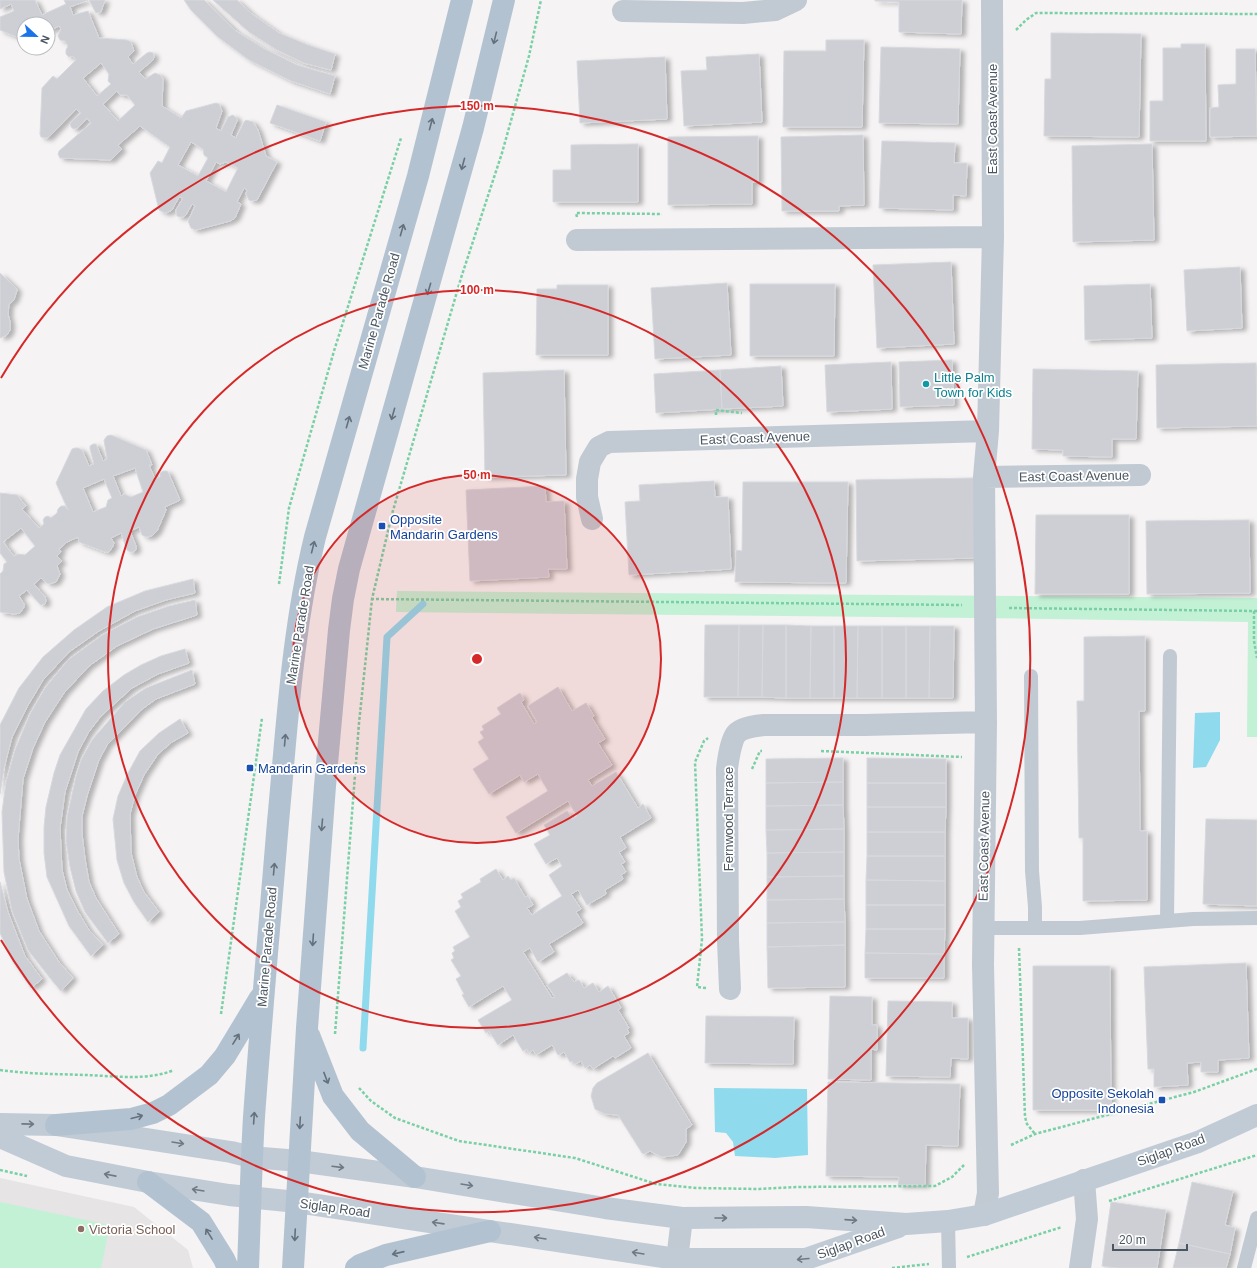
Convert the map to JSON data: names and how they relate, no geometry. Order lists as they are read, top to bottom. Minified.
{"streets":{"main road":["Marine Parade Road","Siglap Road"],"street":["East Coast Avenue","Fernwood Terrace"]},"crossings":[["East Coast Avenue","Fernwood Terrace"],["East Coast Avenue","Siglap Road"],["Marine Parade Road","Siglap Road"]],"places":{"other":["Little Palm Town for Kids","Victoria School"],"transit":["Opposite Mandarin Gardens","Mandarin Gardens","Opposite Sekolah Indonesia"]},"scale_bar":"20 m","north":"right","rings":["150 m","100 m","50 m"]}
